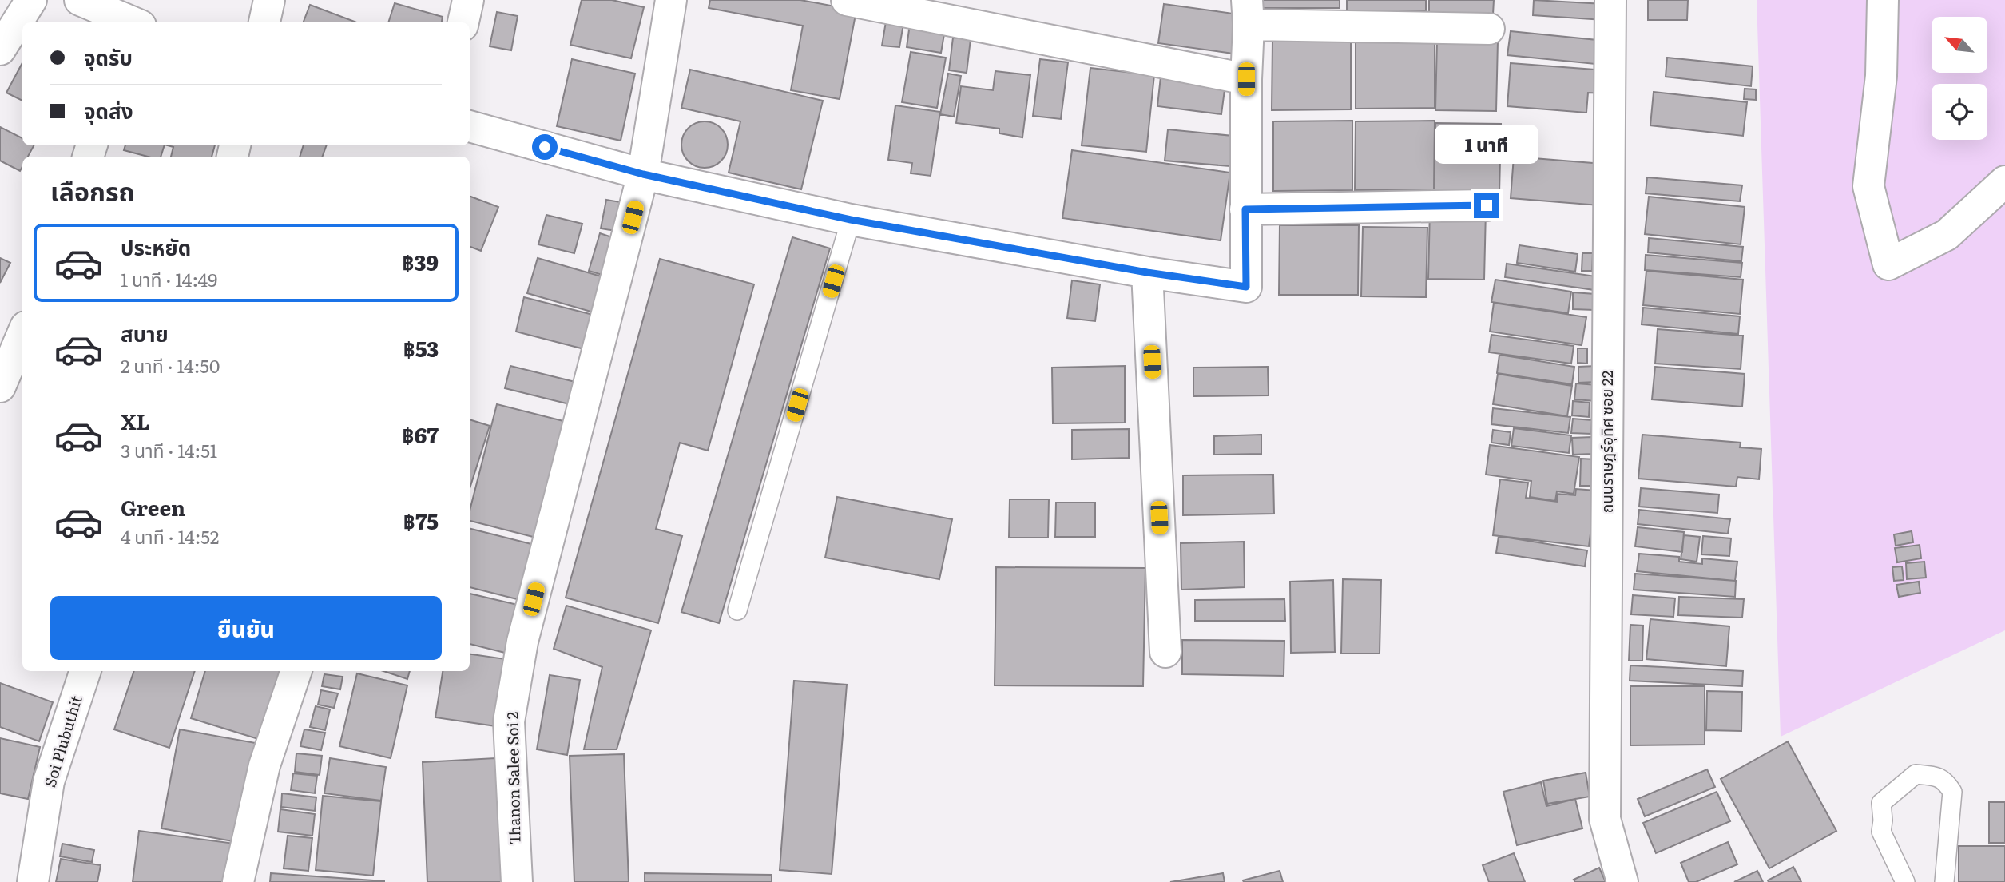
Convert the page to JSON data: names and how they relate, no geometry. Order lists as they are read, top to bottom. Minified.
{"streets":{"street":["ถนนราษฎร์อุทิศ ซอย 22","Soi Plubuthit","Thanon Salee Soi 2"]},"north":"top left","page":{"banner":["จุดรับ","จุดส่ง"],"bubble":"1 นาที","heading":"เลือกรถ","list":[{"name":"ประหยัด","note":"1 นาที · 14:49","value":"฿39"},{"name":"สบาย","note":"2 นาที · 14:50","value":"฿53"},{"name":"XL","note":"3 นาที · 14:51","value":"฿67"},{"name":"Green","note":"4 นาที · 14:52","value":"฿75"}],"buttons":"ยืนยัน"}}
